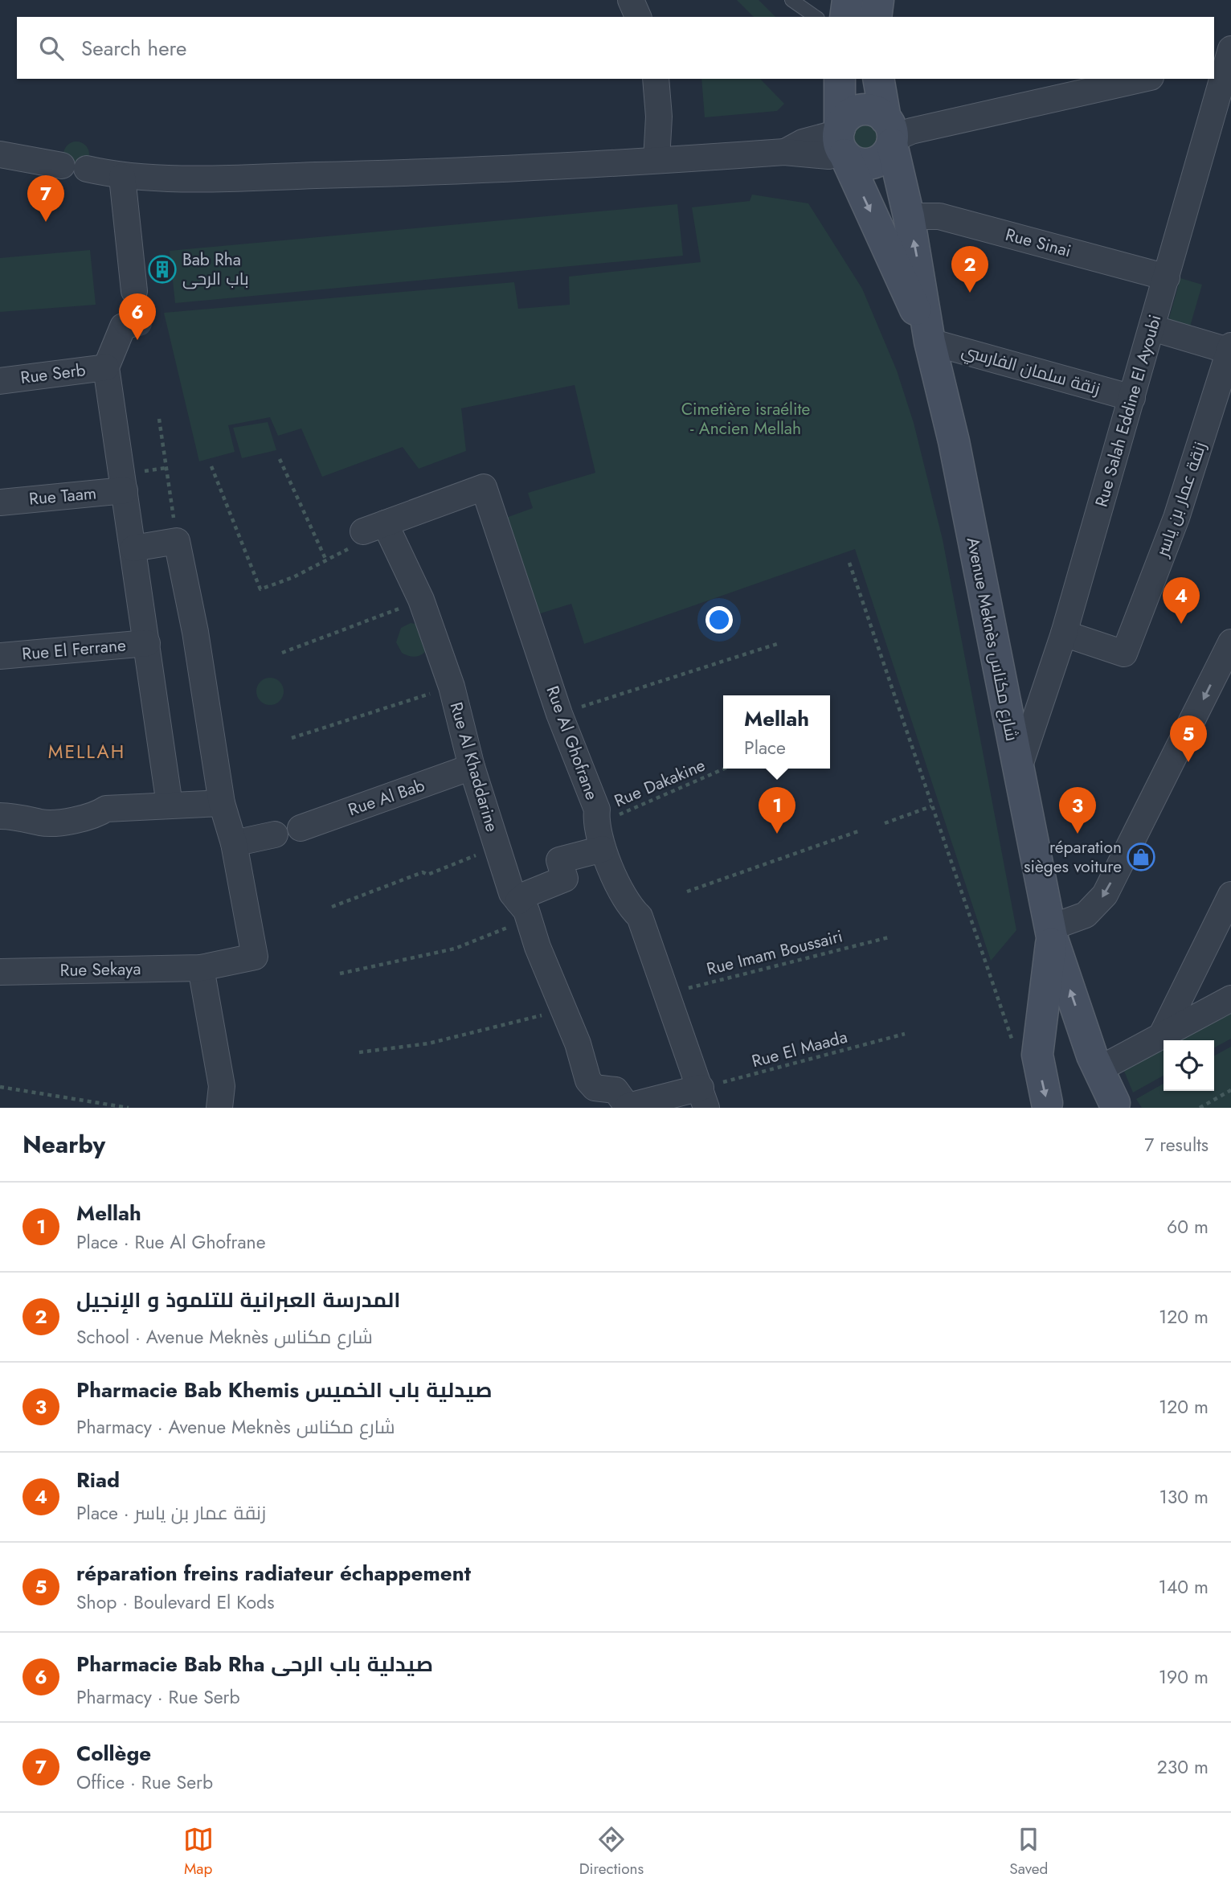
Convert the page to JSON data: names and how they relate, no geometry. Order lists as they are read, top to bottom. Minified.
{"streets":{"street":["Rue Sinai","زنقة سلمان الفارسي","Rue Serb","Rue Salah Eddine El Ayoubi","Rue Taam","زنقة عمار بن ياسر","Avenue Meknès شارع مكناس","Rue El Ferrane","Rue Al Ghofrane","Rue Al Khaddarine","Rue Al Bab","Rue Sekaya"],"path":["Rue Dakakine","Rue Imam Boussairi","Rue El Maada"]},"crossings":[["Rue Sinai","Rue Salah Eddine El Ayoubi"],["Rue Sinai","Avenue Meknès شارع مكناس"],["زنقة سلمان الفارسي","Rue Salah Eddine El Ayoubi"],["زنقة سلمان الفارسي","Avenue Meknès شارع مكناس"],["Rue Salah Eddine El Ayoubi","زنقة عمار بن ياسر"],["Rue Salah Eddine El Ayoubi","Avenue Meknès شارع مكناس"],["Rue Al Ghofrane","Rue Al Khaddarine"],["Rue Al Ghofrane","Rue Dakakine"],["Rue Al Ghofrane","Rue Imam Boussairi"],["Rue Al Ghofrane","Rue El Maada"],["Rue Al Khaddarine","Rue Al Bab"]],"districts":["MELLAH"],"parks":["Cimetière israélite - Ancien Mellah"],"places":{"building":["Bab Rha باب الرحى"],"shop":["réparation sièges voiture"]},"page":{"search":"Search here","pins":["7","2","6","4","5","1","3"],"popup":["Mellah","Place"],"heading":["Nearby","7 results"],"list":[{"mark":"1","name":"Mellah","note":"Place · Rue Al Ghofrane","value":"60 m"},{"mark":"2","name":"المدرسة العبرانية للتلموذ و الإنجيل","note":"School · Avenue Meknès شارع مكناس","value":"120 m"},{"mark":"3","name":"Pharmacie Bab Khemis صيدلية باب الخميس","note":"Pharmacy · Avenue Meknès شارع مكناس","value":"120 m"},{"mark":"4","name":"Riad","note":"Place · زنقة عمار بن ياسر","value":"130 m"},{"mark":"5","name":"réparation freins radiateur échappement","note":"Shop · Boulevard El Kods","value":"140 m"},{"mark":"6","name":"Pharmacie Bab Rha صيدلية باب الرحى","note":"Pharmacy · Rue Serb","value":"190 m"},{"mark":"7","name":"Collège","note":"Office · Rue Serb","value":"230 m"}],"nav":["Map","Directions","Saved"]}}
